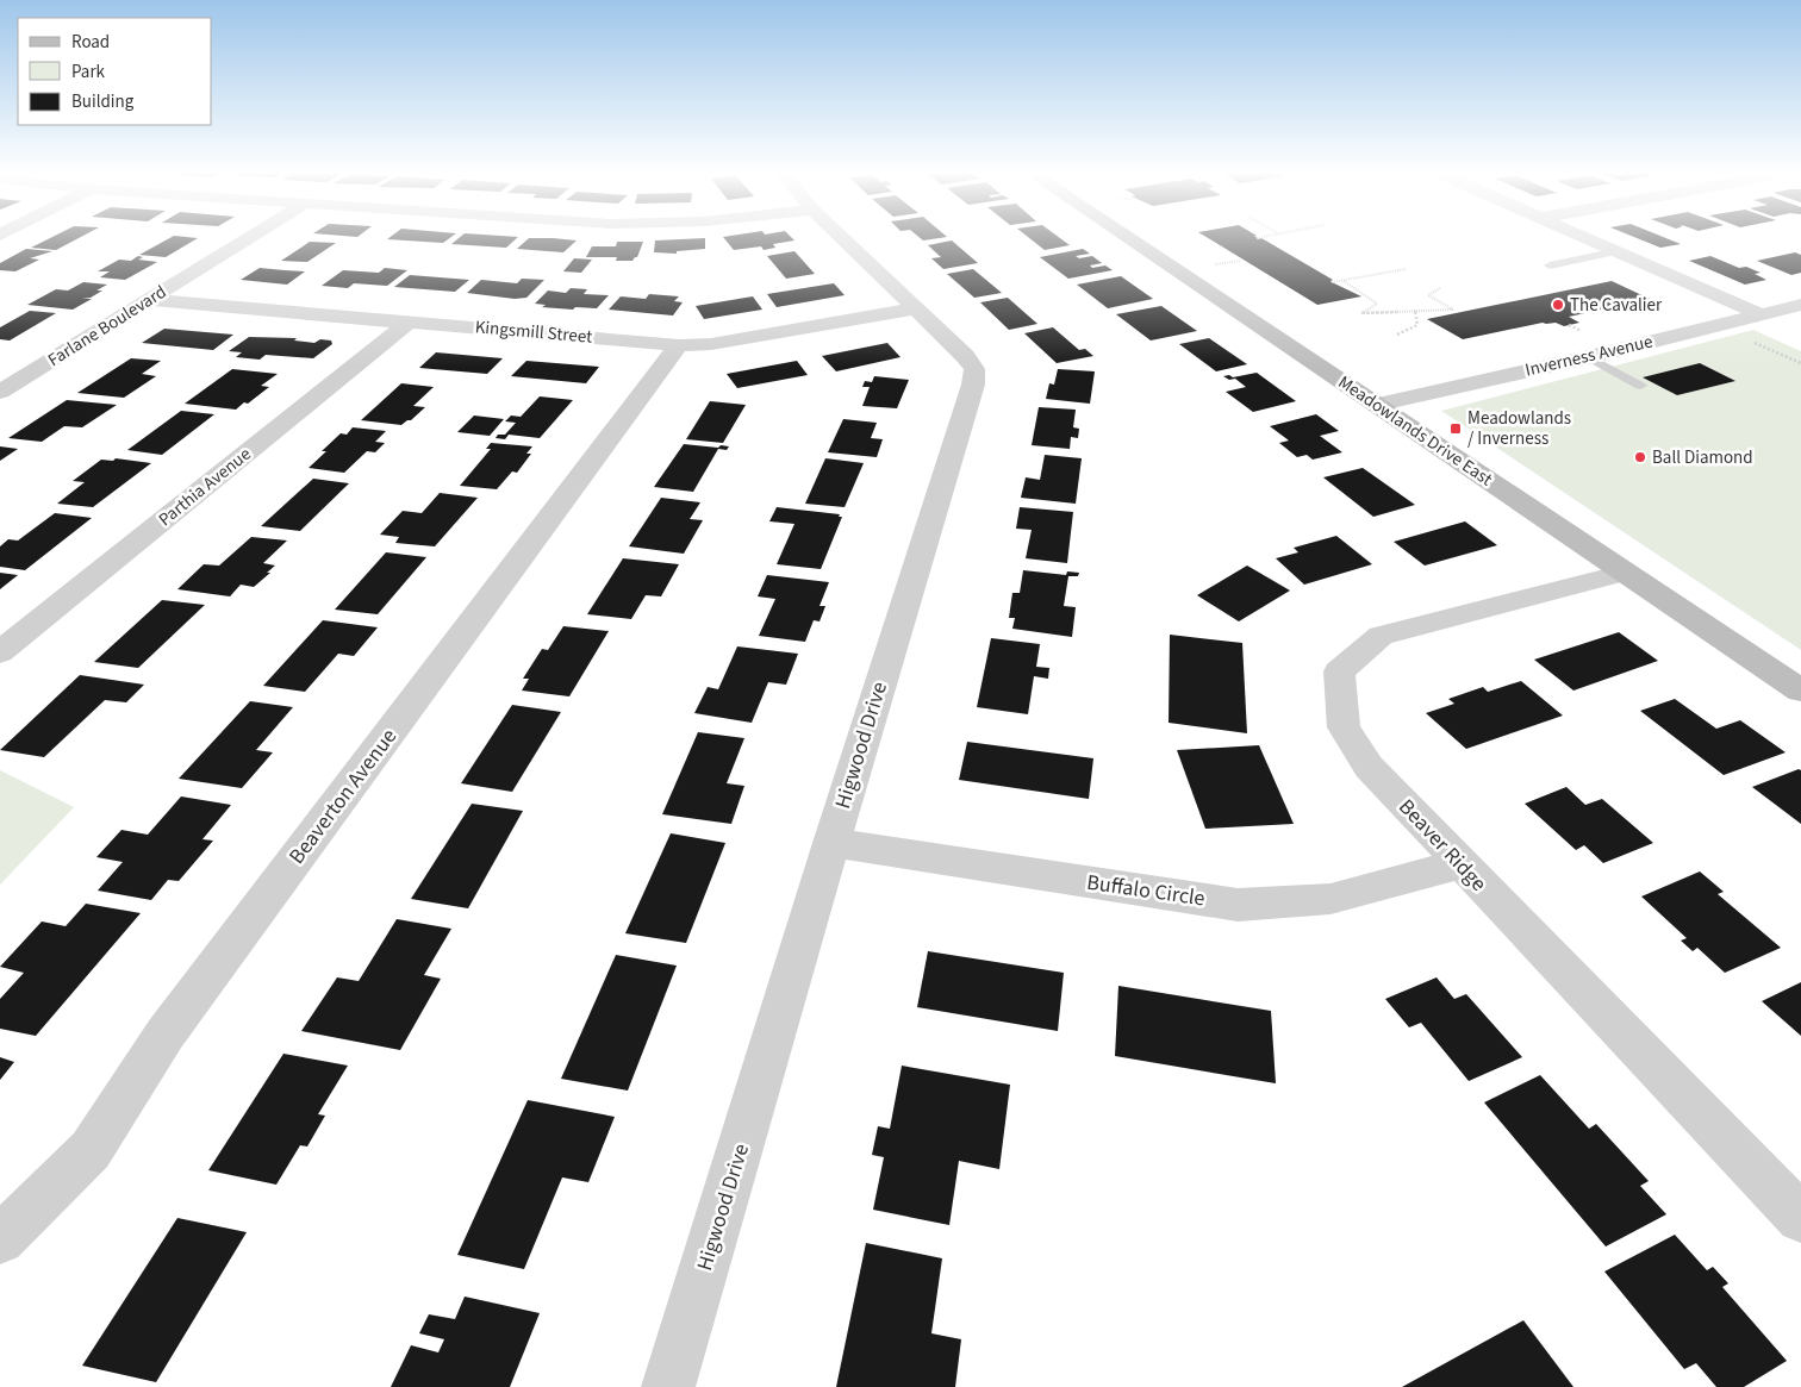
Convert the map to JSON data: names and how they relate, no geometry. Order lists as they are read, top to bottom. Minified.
{"streets":{"main road":["Meadowlands Drive East"],"street":["Farlane Boulevard","Kingsmill Street","Inverness Avenue","Parthia Avenue","Higwood Drive","Beaverton Avenue","Beaver Ridge","Buffalo Circle"]},"crossings":[["Farlane Boulevard","Kingsmill Street"],["Kingsmill Street","Parthia Avenue"],["Kingsmill Street","Higwood Drive"],["Kingsmill Street","Beaverton Avenue"],["Inverness Avenue","Meadowlands Drive East"],["Meadowlands Drive East","Beaver Ridge"],["Higwood Drive","Buffalo Circle"],["Beaver Ridge","Buffalo Circle"]],"places":{"other":["The Cavalier","Ball Diamond"],"transit":["Meadowlands / Inverness"]},"legend":["Road","Park","Building"]}
